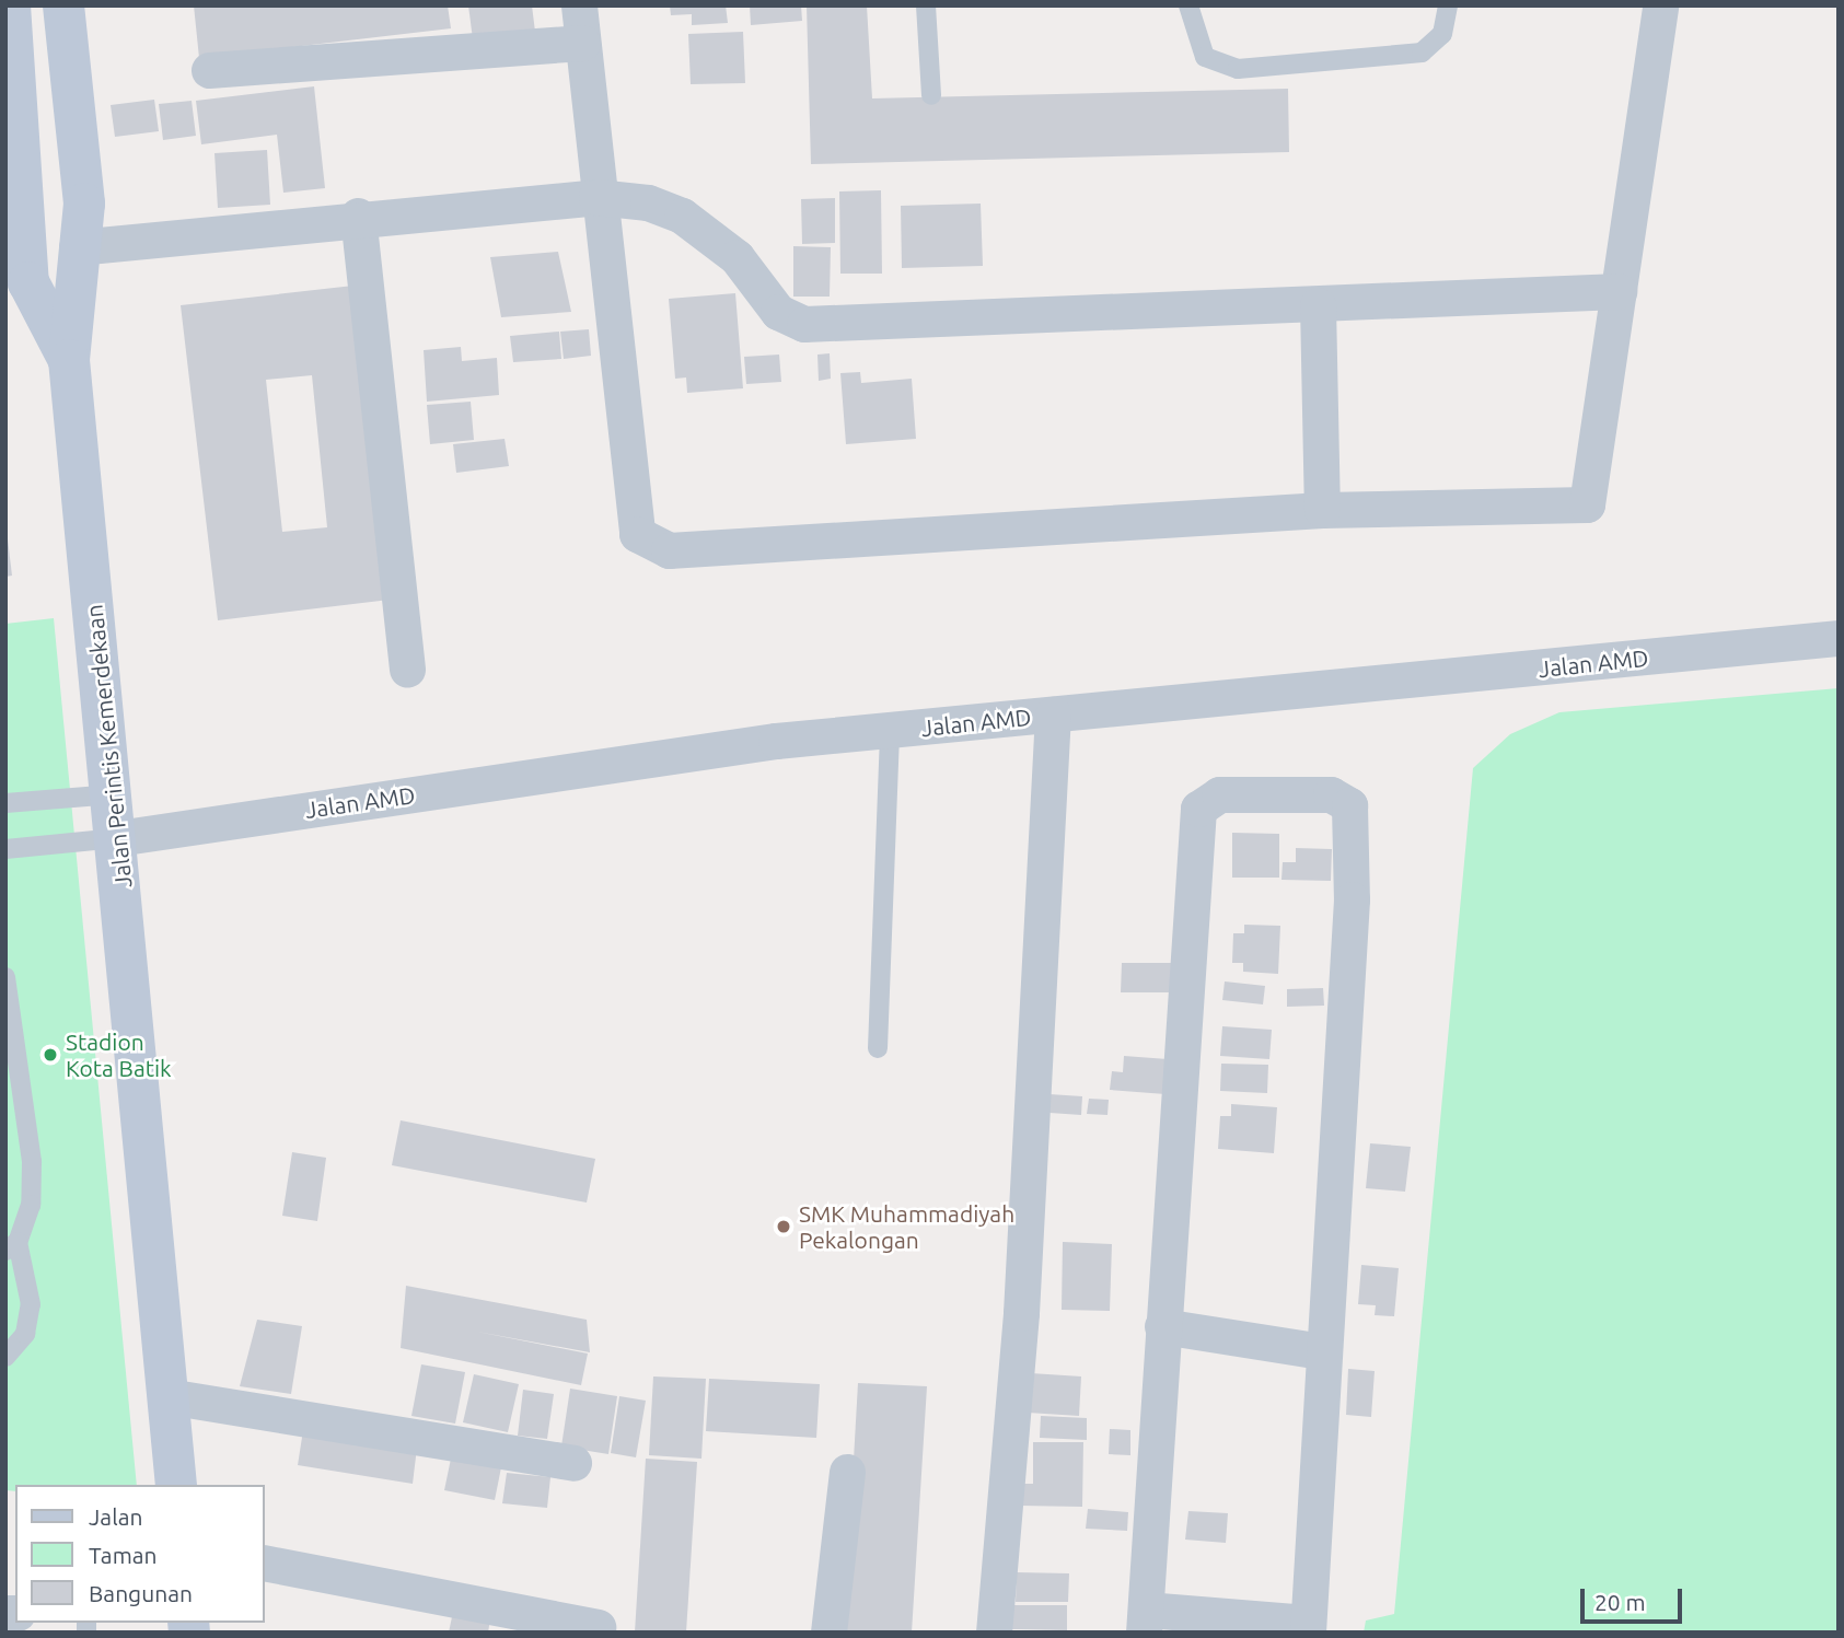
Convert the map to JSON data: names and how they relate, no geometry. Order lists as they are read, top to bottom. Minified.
{"streets":{"street":["Jalan AMD","Jalan Perintis Kemerdekaan"]},"crossings":[["Jalan AMD","Jalan Perintis Kemerdekaan"]],"places":["Stadion Kota Batik","SMK Muhammadiyah Pekalongan"],"legend":["Jalan","Taman","Bangunan"],"scale_bar":"20 m"}
